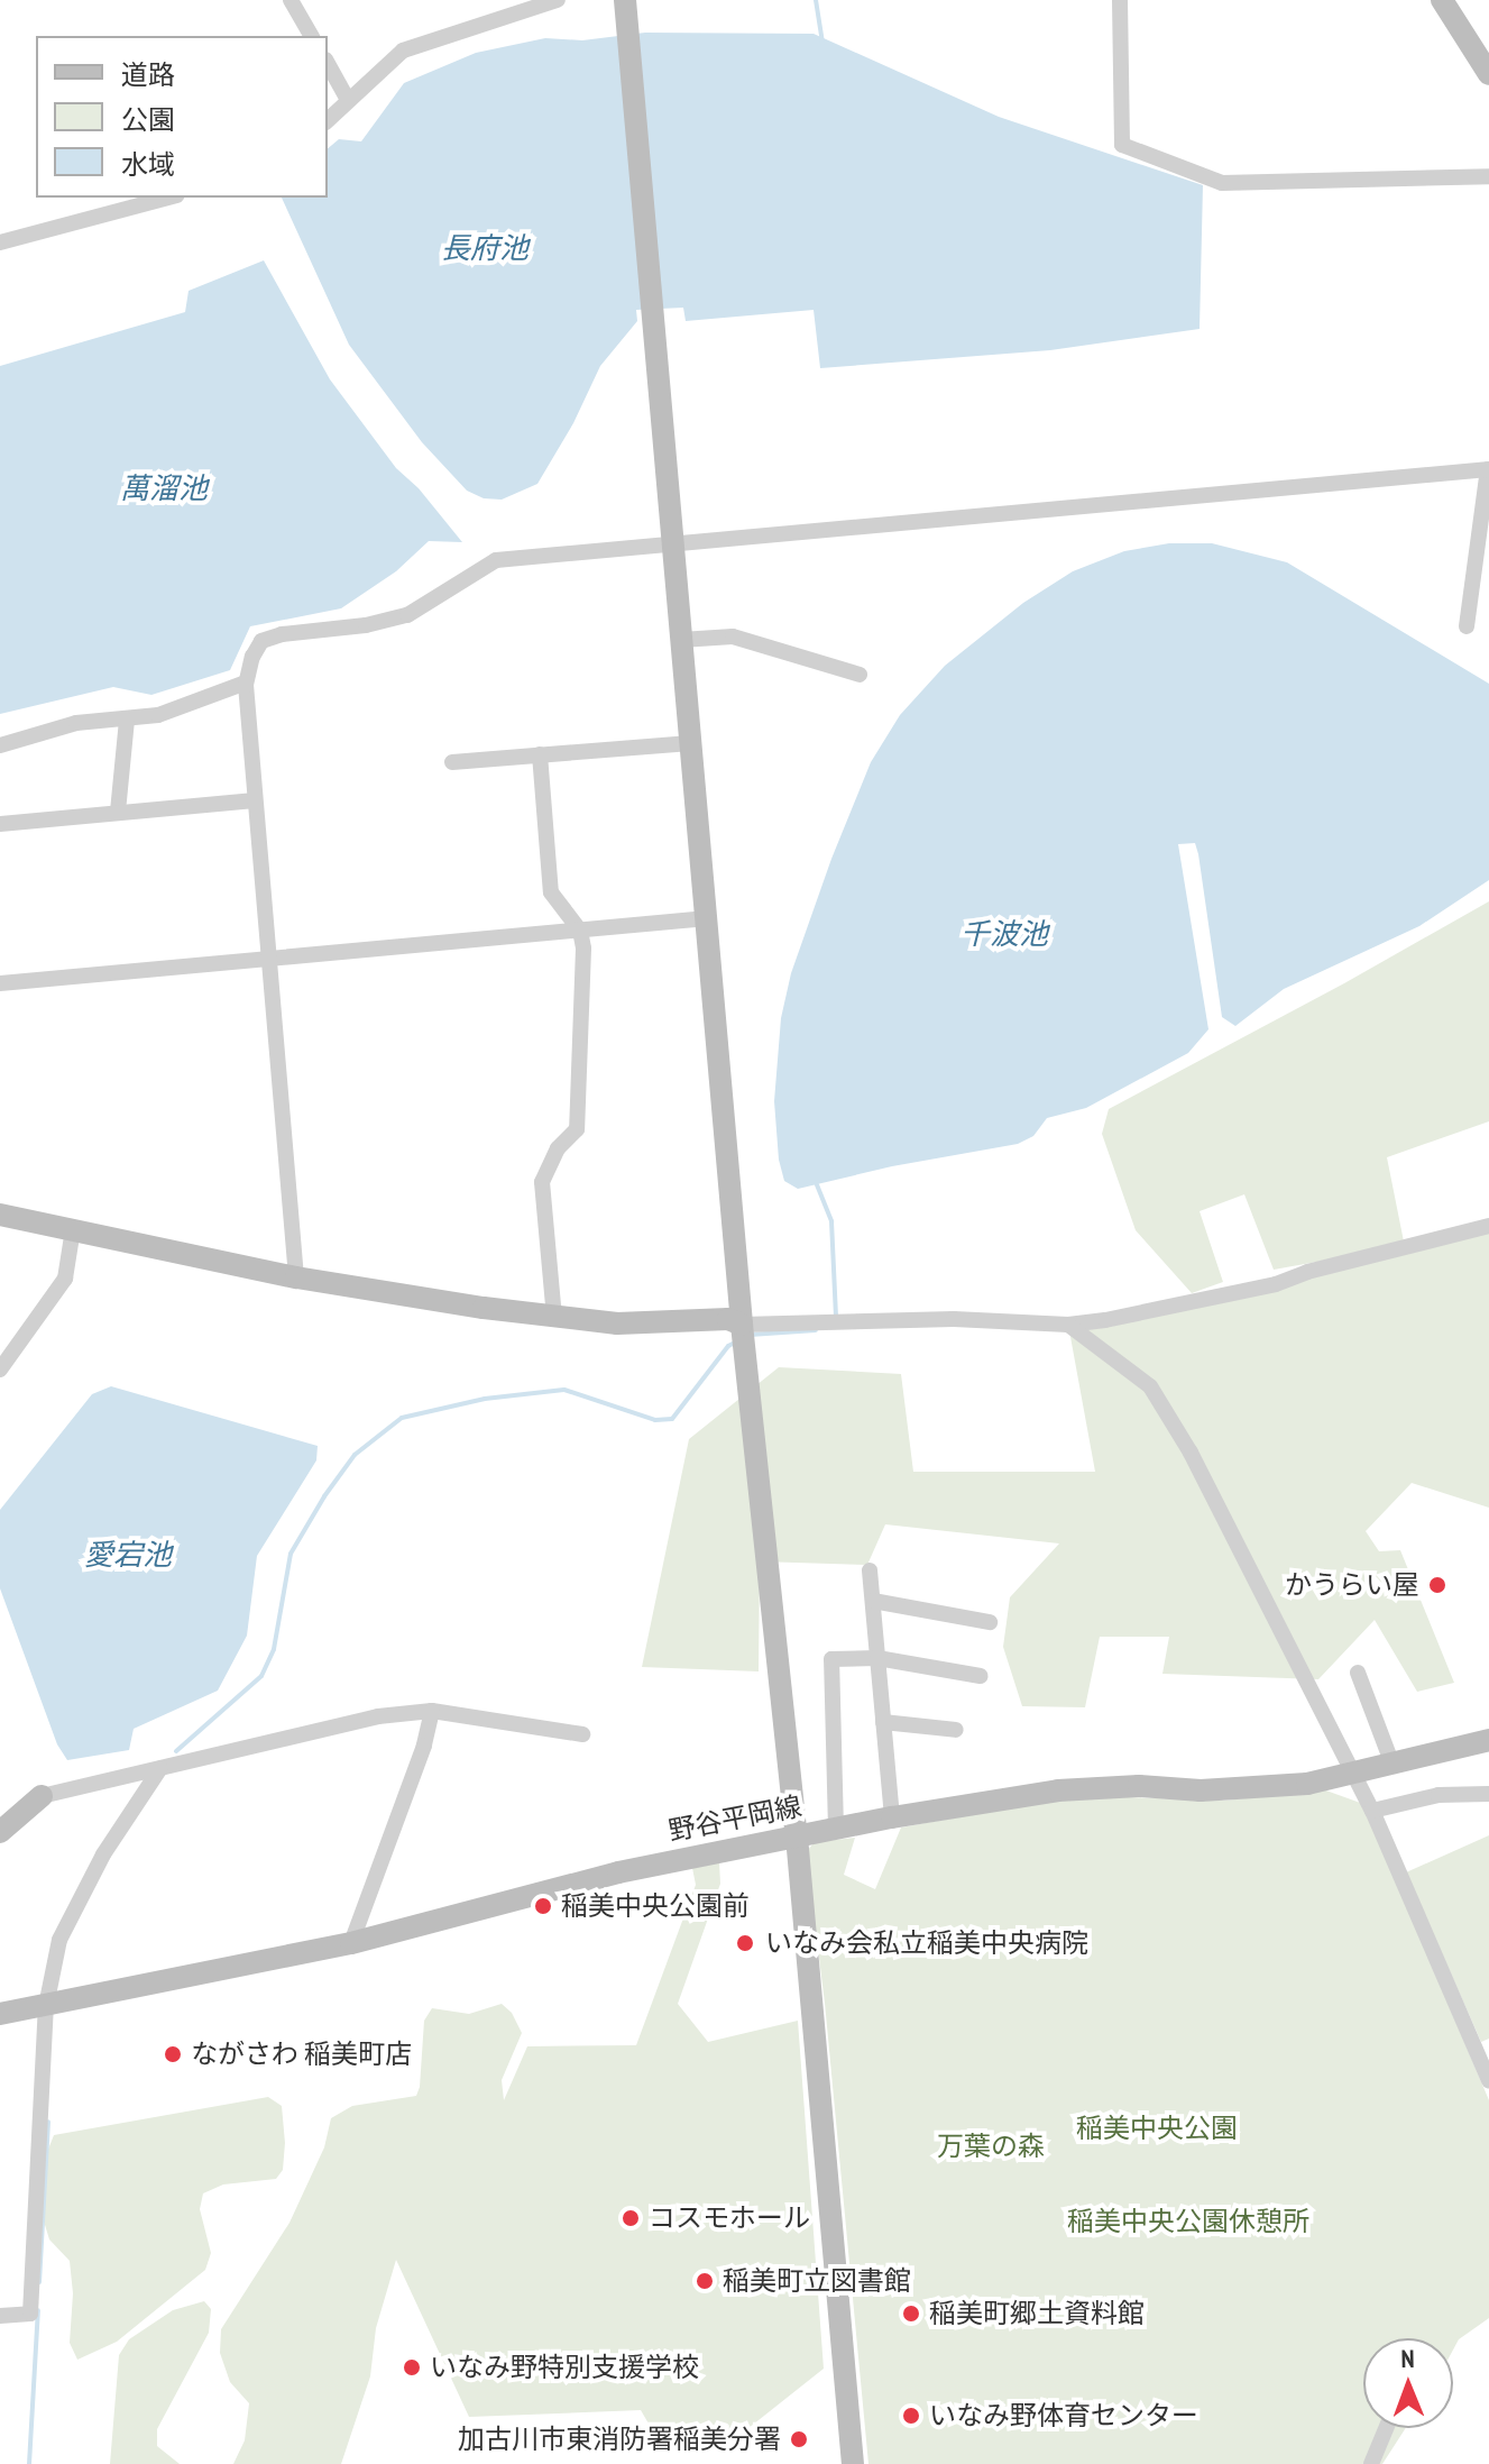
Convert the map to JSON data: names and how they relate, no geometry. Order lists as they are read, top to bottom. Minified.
{"streets":{"street":["野谷平岡線"]},"water":["長府池","萬溜池","千波池","愛宕池"],"parks":["稲美中央公園","万葉の森","稲美中央公園休憩所"],"places":["かうらい屋","稲美中央公園前","いなみ会私立稲美中央病院","ながさわ 稲美町店","コスモホール","稲美町立図書館","稲美町郷土資料館","いなみ野特別支援学校","いなみ野体育センター","加古川市東消防署稲美分署"],"legend":["道路","公園","水域"],"north":"top"}
